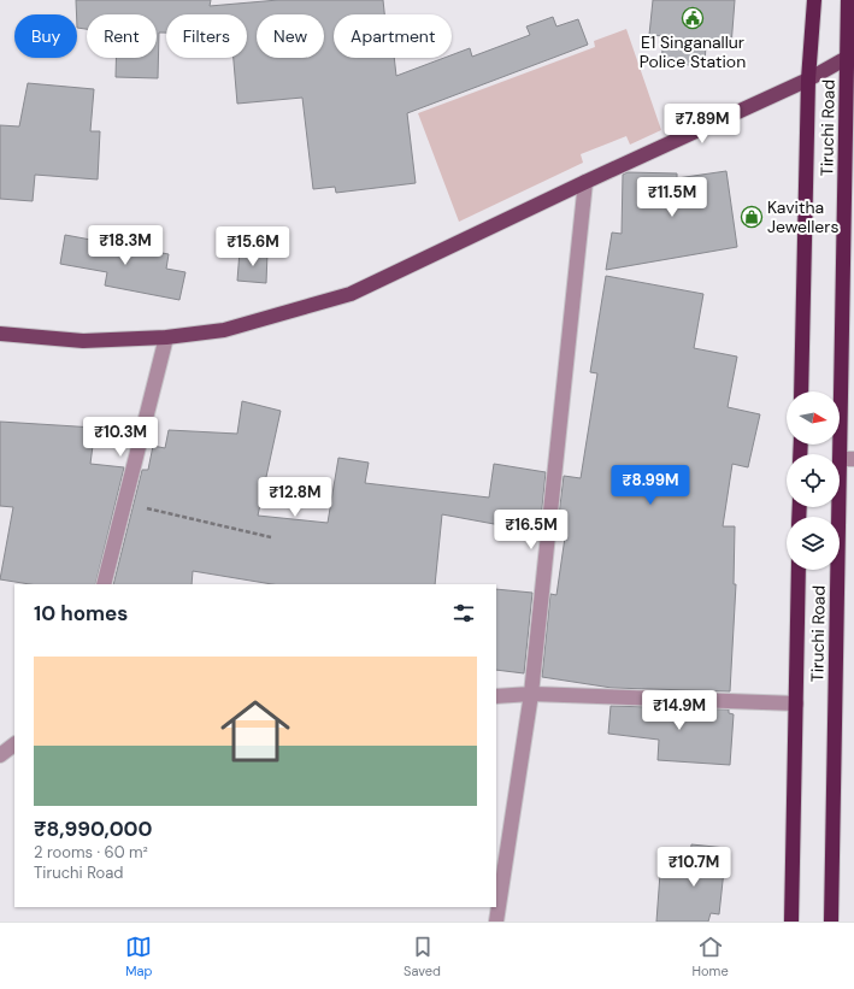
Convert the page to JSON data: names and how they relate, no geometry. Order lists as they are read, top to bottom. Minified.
{"streets":{"highway":["Tiruchi Road"]},"places":{"public building":["E1 Singanallur Police Station"],"shop":["Kavitha Jewellers"]},"north":"right","page":{"chip":["Buy","Rent","Filters","New","Apartment"],"price":["₹7.89M","₹11.5M","₹18.3M","₹15.6M","₹10.3M","₹8.99M","₹12.8M","₹16.5M","₹14.9M","₹10.7M"],"heading":"10 homes","list":[{"name":"₹8,990,000","note":"2 rooms · 60 m² · Tiruchi Road"}],"tabs":["Map","Saved","Home"]}}
